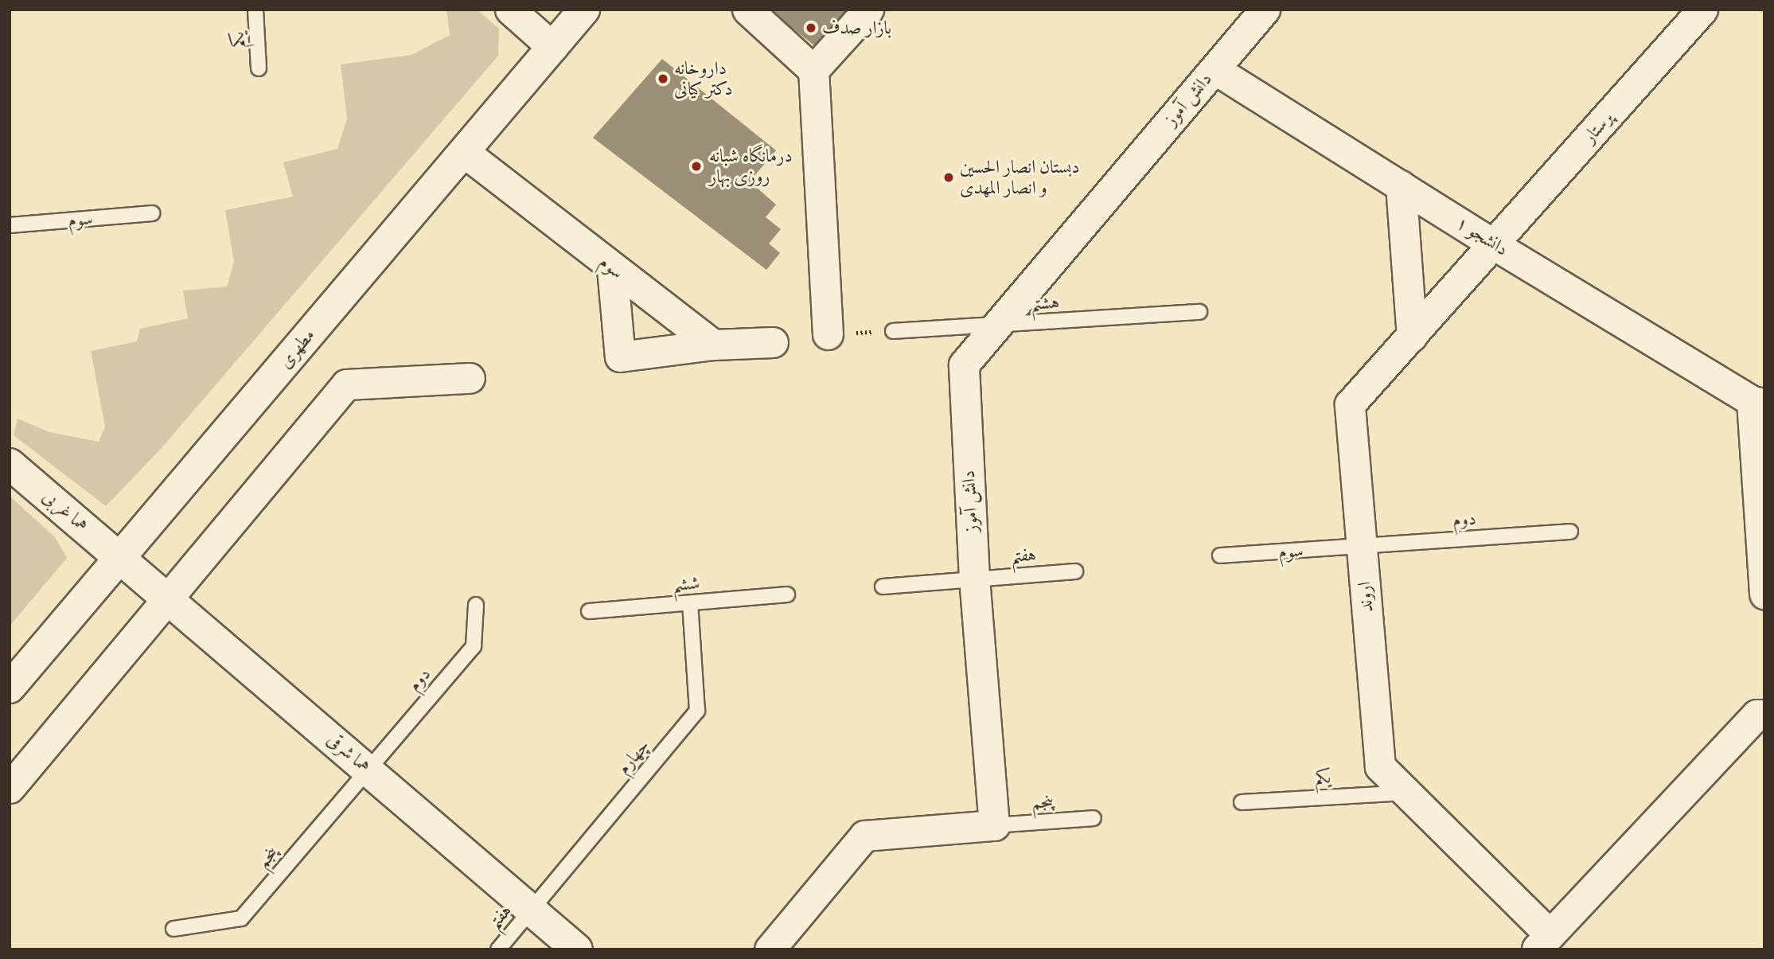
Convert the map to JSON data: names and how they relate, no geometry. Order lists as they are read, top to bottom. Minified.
{"streets":{"main road":["مطهری","هما غربی","هما شرقی"],"street":["دانش آموز","پرستار","سوم","دانشجو ۱","اروند"],"lane":["یکم","هشتم","دوم","هفتم","ششم","چهارم","پنجم"]},"crossings":[["یکم","اروند"],["دانش آموز","دانشجو ۱"],["دانش آموز","هشتم"],["دانش آموز","هفتم"],["دانش آموز","پنجم"],["پرستار","دانشجو ۱"],["پرستار","اروند"],["سوم","مطهری"],["سوم","دوم"],["سوم","اروند"],["دانشجو ۱","اروند"],["مطهری","هما غربی"],["مطهری","هما شرقی"],["هما غربی","هما شرقی"],["دوم","اروند"],["دوم","هما شرقی"],["دوم","پنجم"],["هفتم","هما شرقی"],["هفتم","چهارم"],["ششم","چهارم"],["هما شرقی","چهارم"],["هما شرقی","پنجم"]],"places":["بازار صدف","داروخانه دکتر کیانی","درمانگاه شبانه روزی بهار","دبستان انصار الحسین و انصار المهدی"]}
